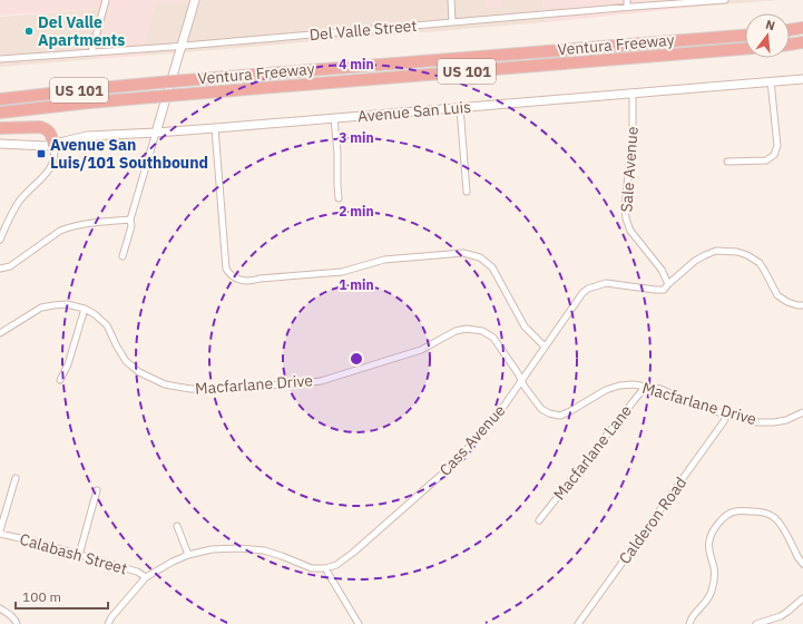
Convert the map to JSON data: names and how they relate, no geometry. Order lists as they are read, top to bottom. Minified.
{"streets":{"highway":["Ventura Freeway","US 101"],"street":["Del Valle Street","Avenue San Luis","Sale Avenue","Macfarlane Drive","Cass Avenue","Macfarlane Lane","Calderon Road","Calabash Street"]},"crossings":[["Avenue San Luis","Sale Avenue"],["Sale Avenue","Cass Avenue"],["Macfarlane Drive","Cass Avenue"],["Macfarlane Drive","Macfarlane Lane"],["Macfarlane Drive","Calderon Road"]],"places":{"other":["Del Valle Apartments"],"transit":["Avenue San Luis/101 Southbound"]},"scale_bar":"100 m","north":"top","rings":["4 min","3 min","2 min","1 min"]}
